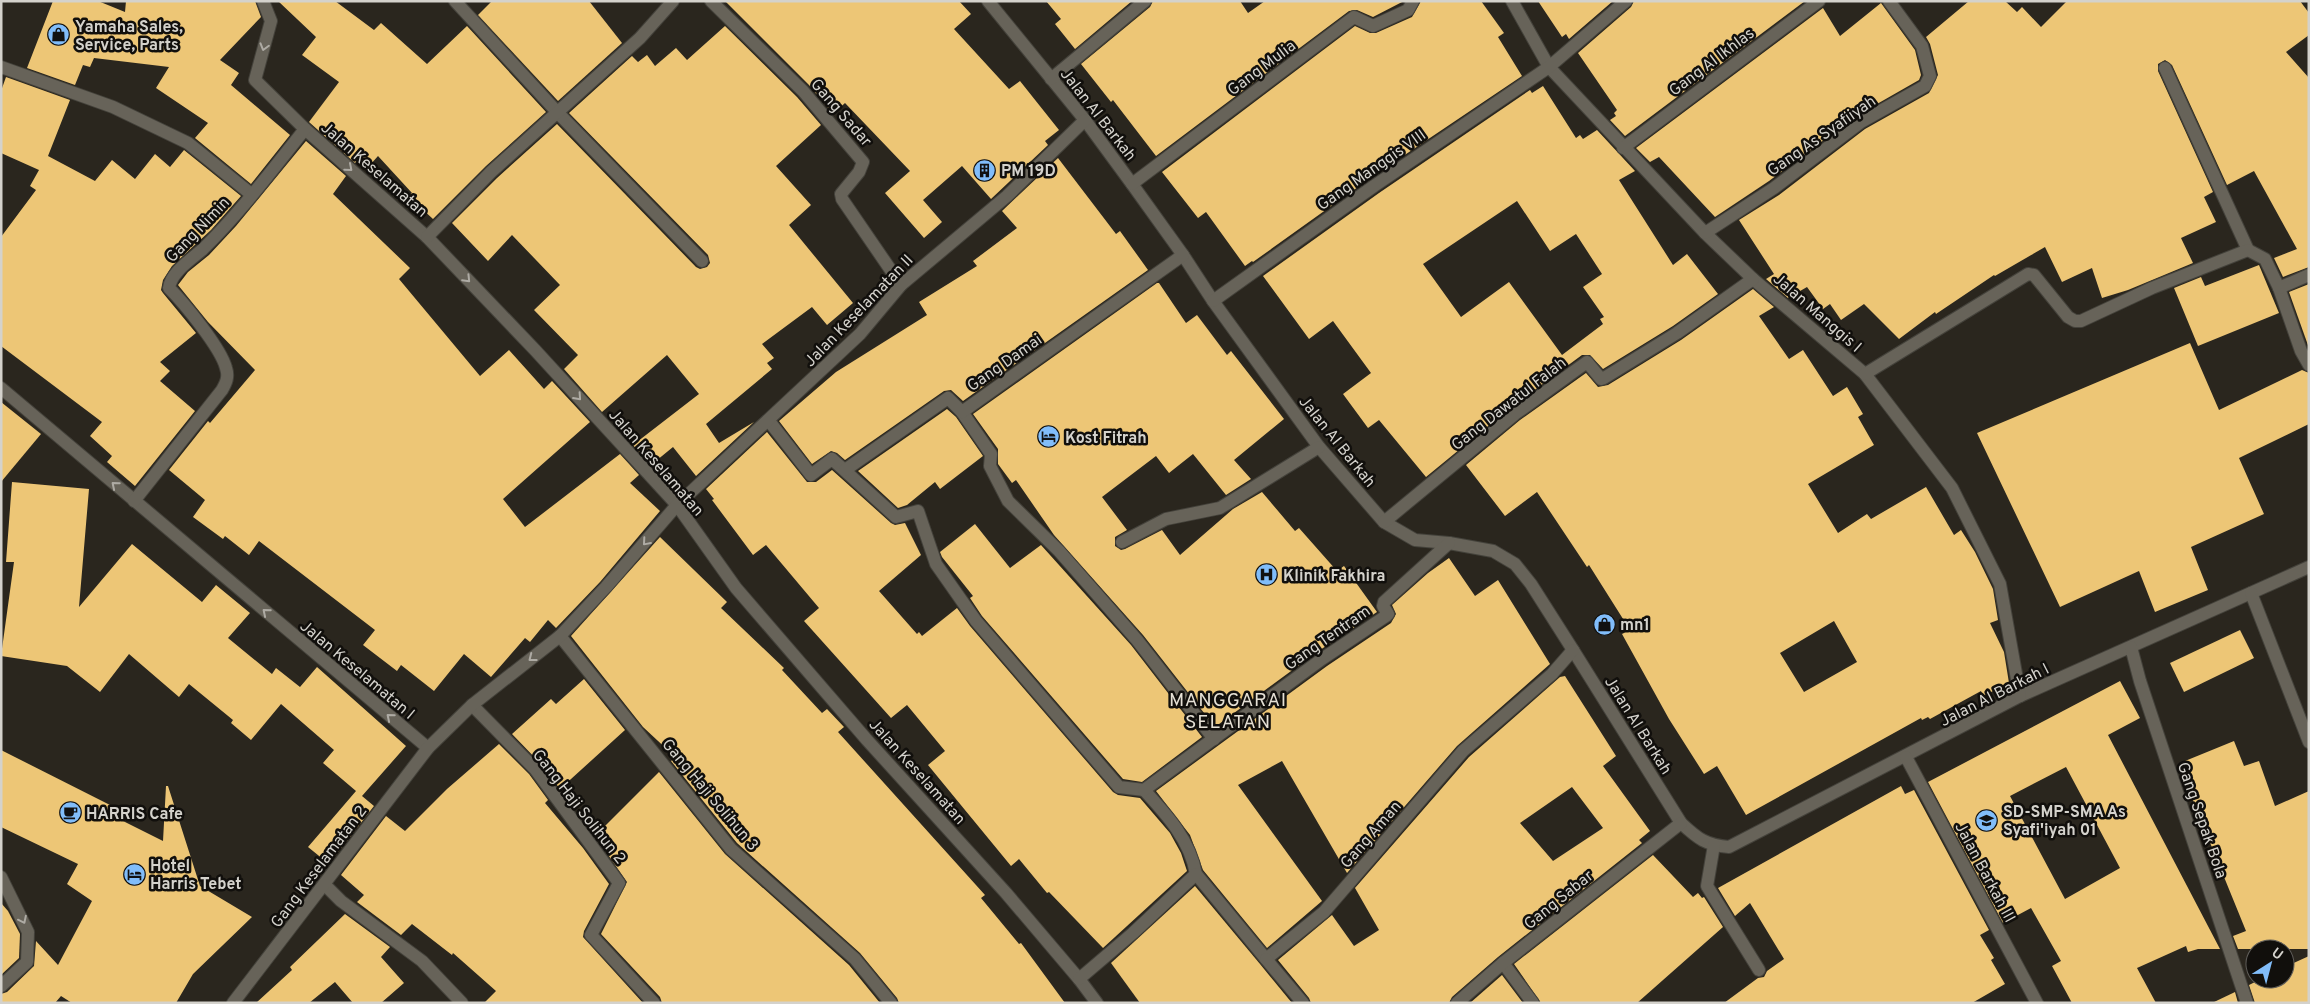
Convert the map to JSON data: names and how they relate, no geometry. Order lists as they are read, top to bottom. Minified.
{"streets":{"street":["Gang Al Ikhlas","Gang Mulia","Gang Sadar","Jalan Al Barkah","Gang As Syafiiyah","Jalan Keselamatan","Gang Manggis VIII","Gang Nimin","Jalan Keselamatan II","Jalan Manggis I","Gang Damai","Gang Dawatul Falah","Gang Tentram","Jalan Keselamatan I","Jalan Al Barkah I","Gang Haji Solihun 3","Gang Haji Solihun 2","Gang Sepak Bola","Gang Aman","Gang Keselamatan 2","Jalan Barkah III","Gang Sabar"]},"crossings":[["Gang Al Ikhlas","Jalan Manggis I"],["Gang Mulia","Jalan Al Barkah"],["Gang Sadar","Jalan Keselamatan II"],["Jalan Al Barkah","Gang Manggis VIII"],["Jalan Al Barkah","Jalan Keselamatan II"],["Jalan Al Barkah","Gang Damai"],["Jalan Al Barkah","Gang Dawatul Falah"],["Jalan Al Barkah","Gang Tentram"],["Jalan Al Barkah","Jalan Al Barkah I"],["Jalan Al Barkah","Gang Aman"],["Jalan Al Barkah","Gang Sabar"],["Gang As Syafiiyah","Jalan Manggis I"],["Jalan Keselamatan","Gang Nimin"],["Jalan Keselamatan","Jalan Keselamatan II"],["Gang Manggis VIII","Jalan Manggis I"],["Gang Nimin","Jalan Keselamatan I"],["Jalan Manggis I","Gang Dawatul Falah"],["Jalan Manggis I","Jalan Al Barkah I"],["Jalan Keselamatan I","Gang Keselamatan 2"],["Jalan Al Barkah I","Gang Sepak Bola"],["Jalan Al Barkah I","Jalan Barkah III"]],"one_way":["Jalan Keselamatan","Jalan Keselamatan I"],"districts":["MANGGARAI SELATAN"],"places":{"shop":["Yamaha Sales, Service, Parts","mn1"],"building":["PM 19D"],"hotel":["Kost Fitrah","Hotel Harris Tebet"],"hospital":["Klinik Fakhira"],"cafe":["HARRIS Cafe"],"school or university":["SD-SMP-SMA As Syafi'iyah 01"]},"north":"top right"}
